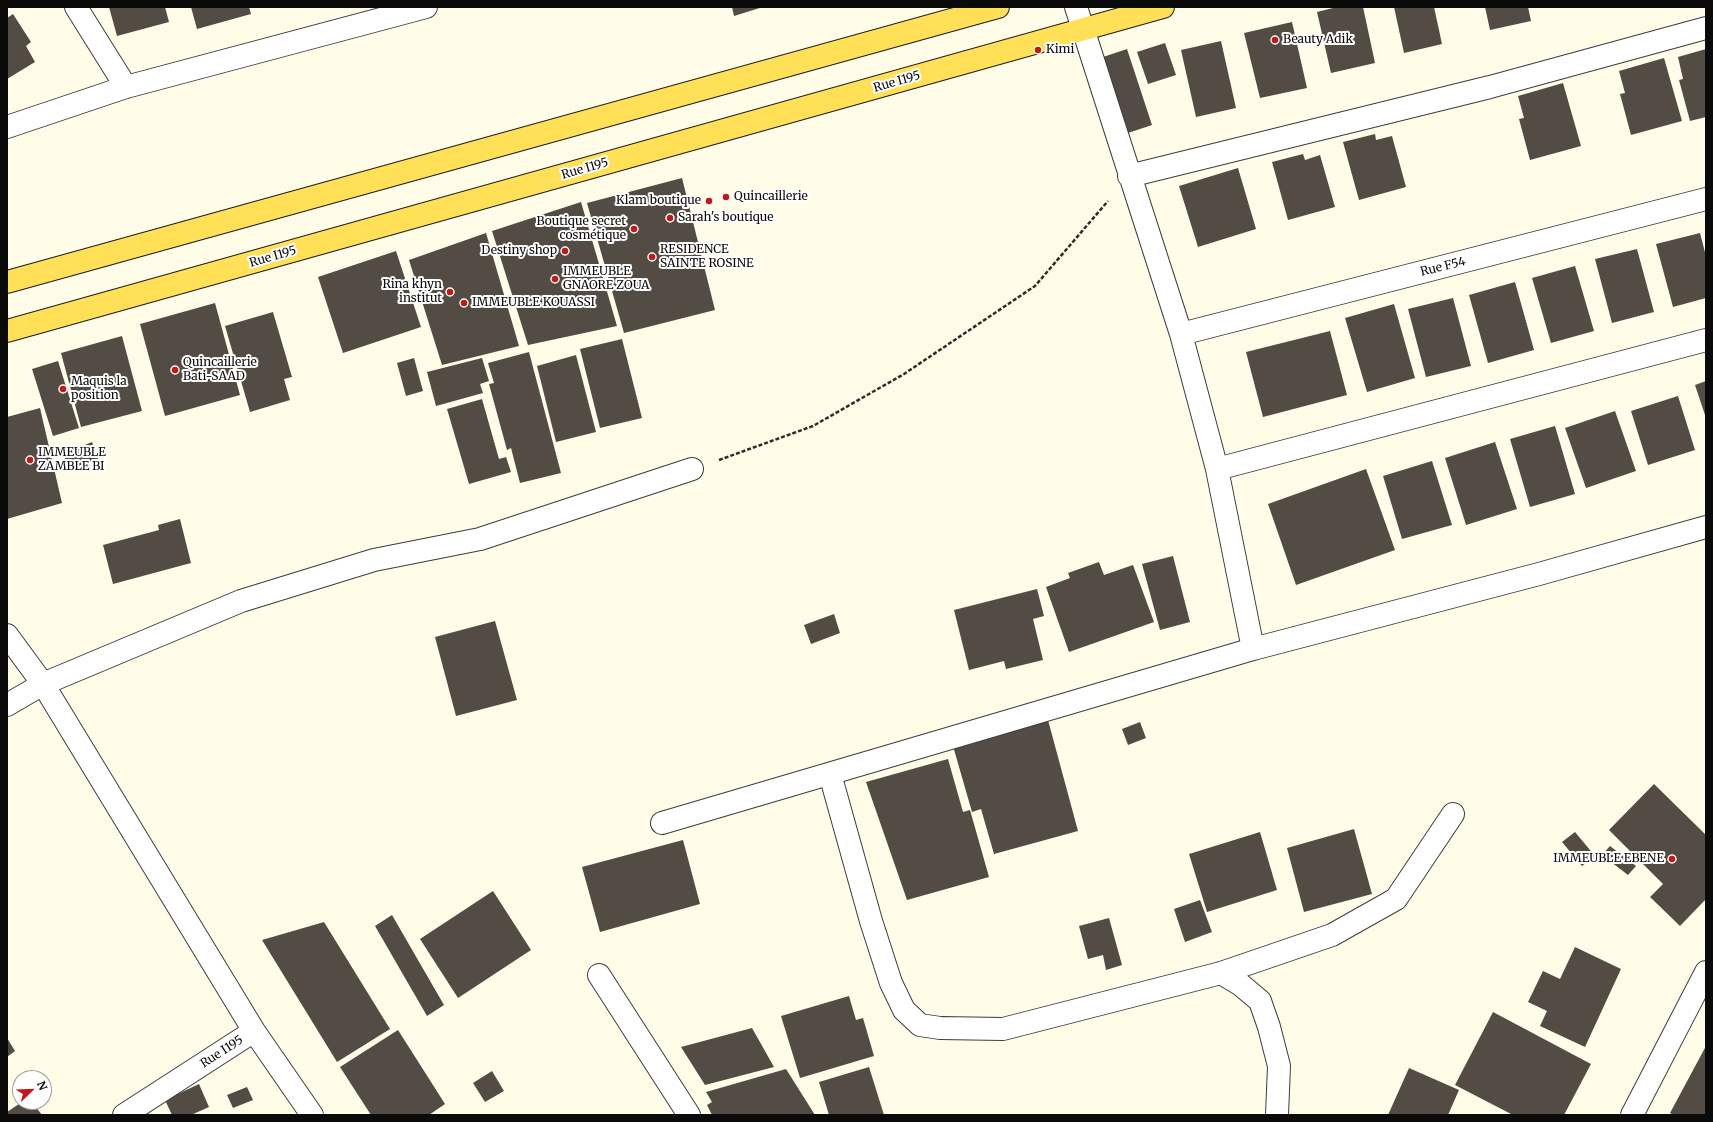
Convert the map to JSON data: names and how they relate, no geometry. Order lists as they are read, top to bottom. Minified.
{"streets":{"main road":["Rue I195"],"street":["Rue F54"]},"places":["Beauty Adik","Kimi","Quincaillerie","Klam boutique","Sarah's boutique","Boutique secret cosmétique","Destiny shop","RESIDENCE SAINTE ROSINE","IMMEUBLE GNAORE ZOUA","Rina khyn institut","IMMEUBLE KOUASSI","Quincaillerie Bati-SAAD","Maquis la position","IMMEUBLE ZAMBLE BI","IMMEUBLE EBENE"],"north":"top right"}
